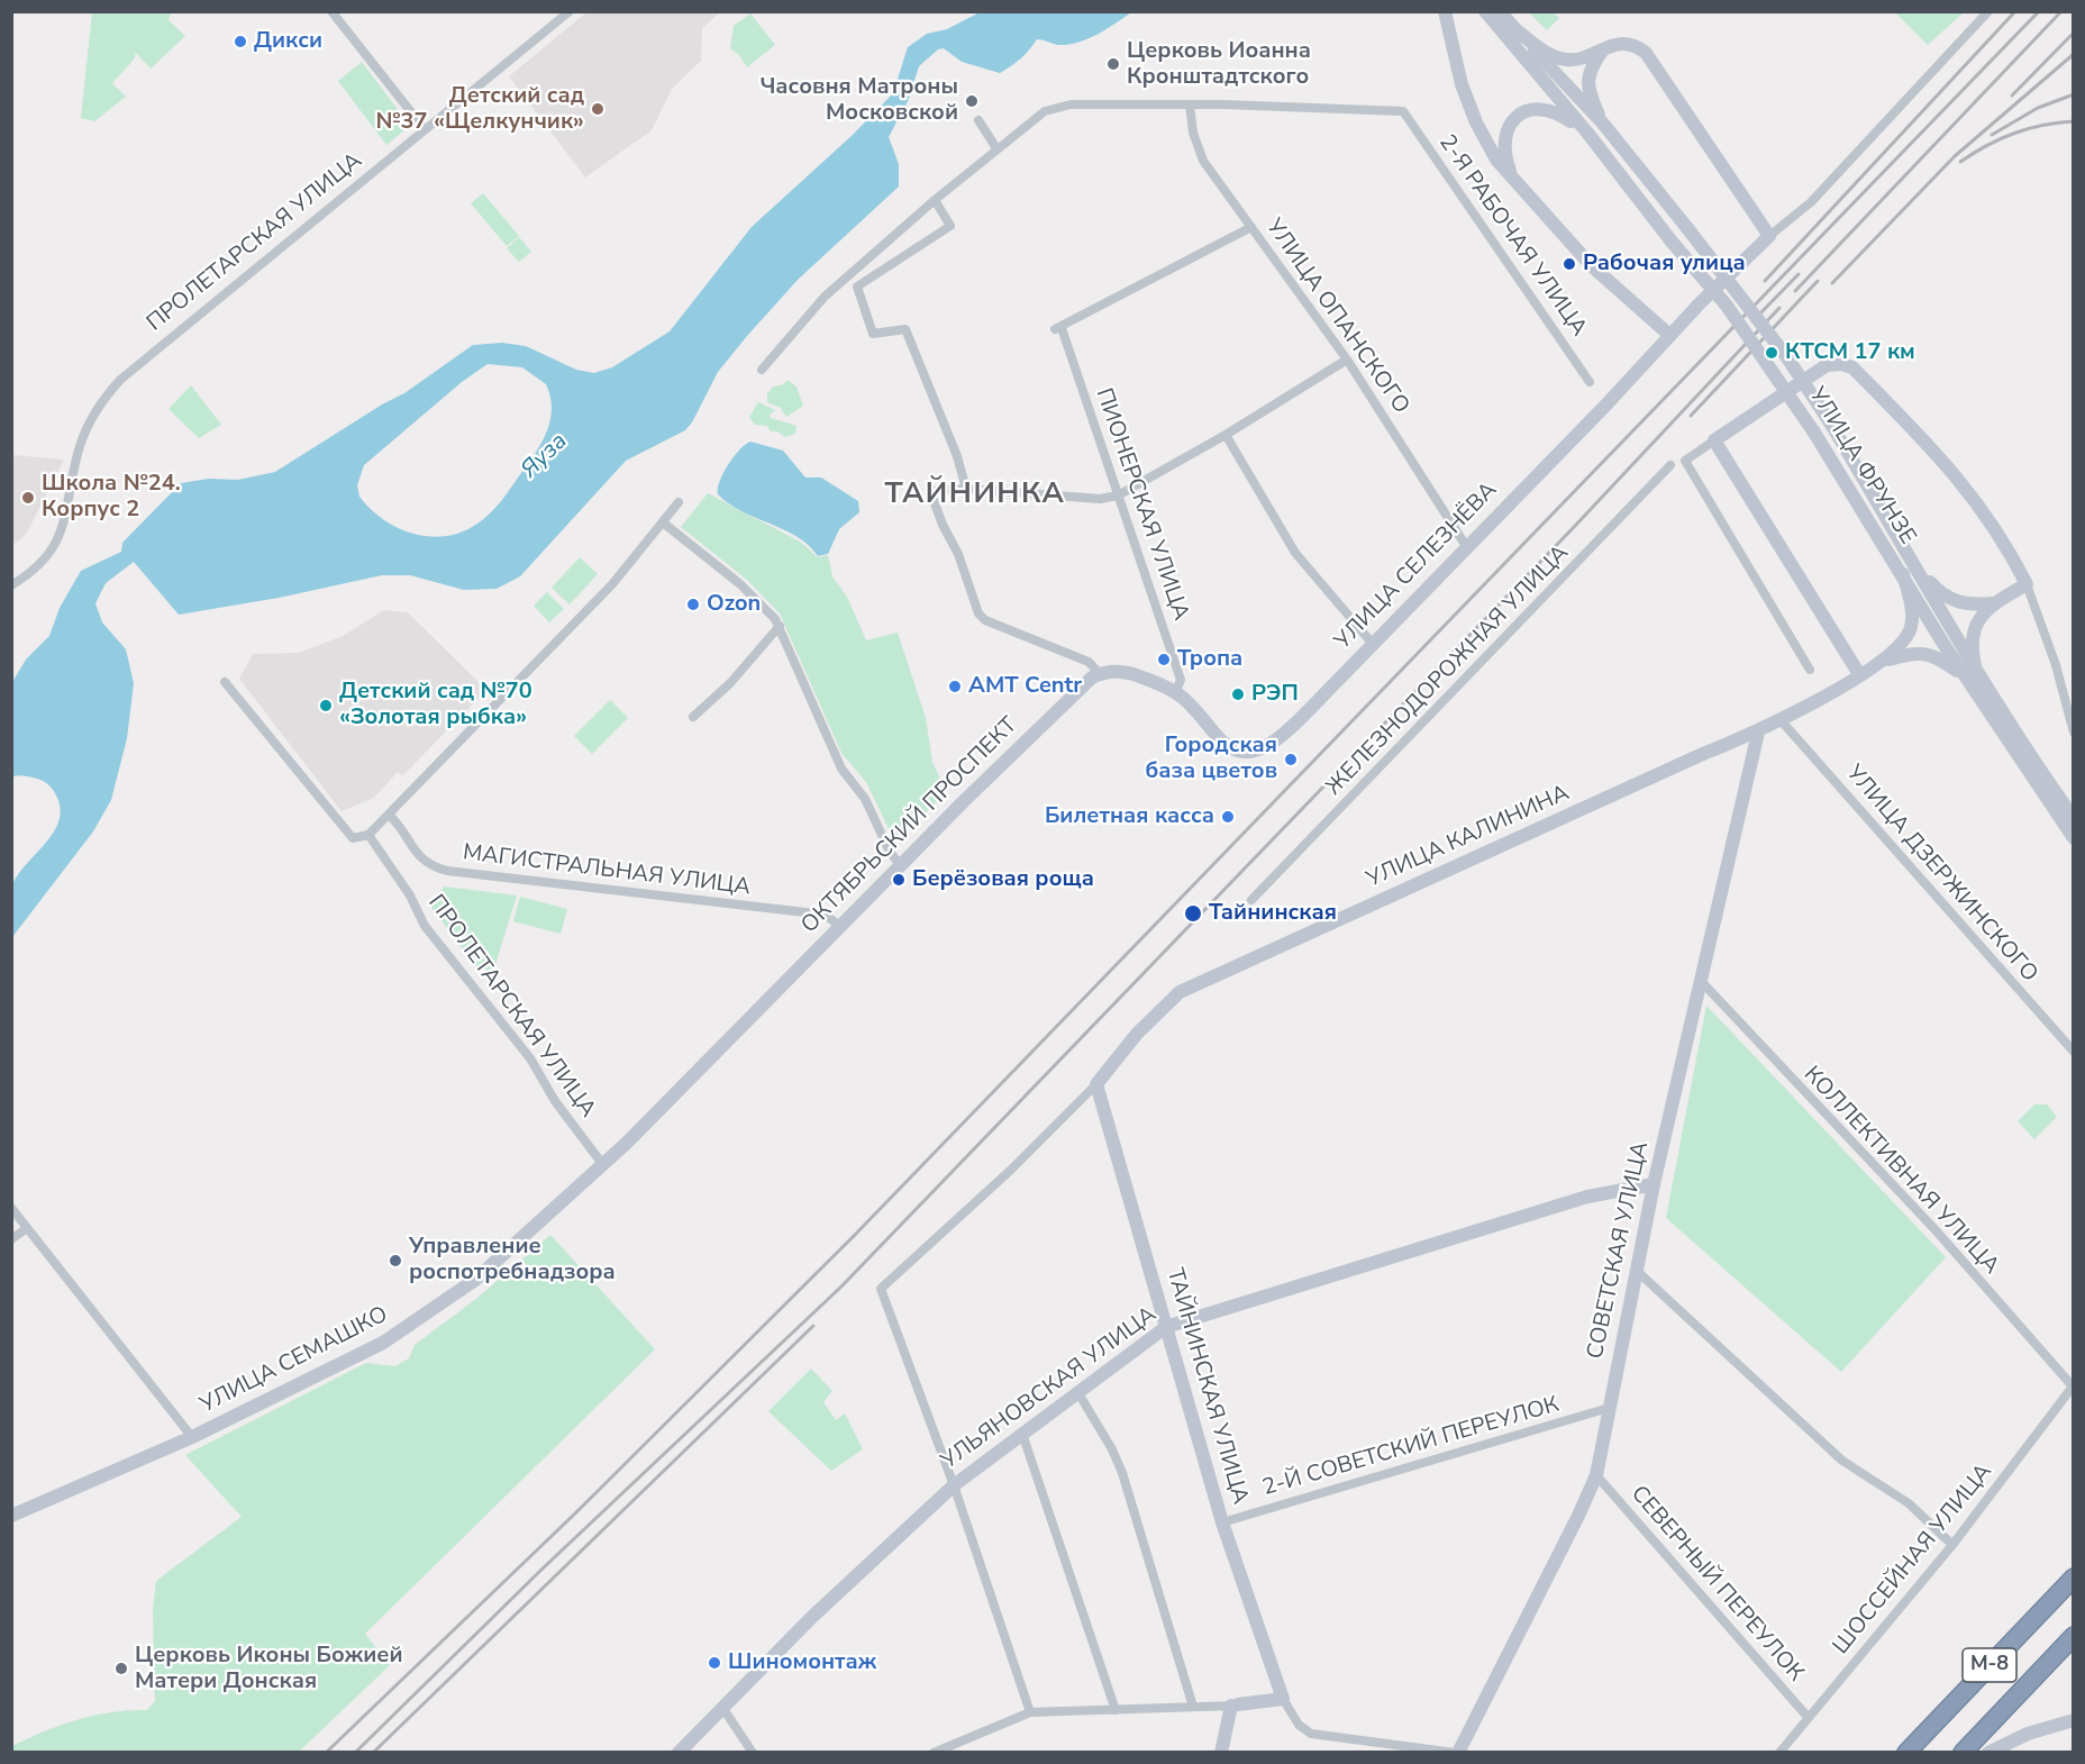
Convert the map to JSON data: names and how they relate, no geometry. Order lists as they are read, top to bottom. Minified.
{"streets":{"highway":["М-8"],"main road":["УЛИЦА ФРУНЗЕ","УЛИЦА СЕЛЕЗНЁВА","ОКТЯБРЬСКИЙ ПРОСПЕКТ","УЛИЦА КАЛИНИНА","СОВЕТСКАЯ УЛИЦА","УЛИЦА СЕМАШКО","ТАЙНИНСКАЯ УЛИЦА","УЛЬЯНОВСКАЯ УЛИЦА"],"street":["2-Я РАБОЧАЯ УЛИЦА","ПРОЛЕТАРСКАЯ УЛИЦА","УЛИЦА ОПАНСКОГО","ПИОНЕРСКАЯ УЛИЦА","ЖЕЛЕЗНОДОРОЖНАЯ УЛИЦА","МАГИСТРАЛЬНАЯ УЛИЦА","УЛИЦА ДЗЕРЖИНСКОГО","КОЛЛЕКТИВНАЯ УЛИЦА","2-Й СОВЕТСКИЙ ПЕРЕУЛОК","ШОССЕЙНАЯ УЛИЦА","СЕВЕРНЫЙ ПЕРЕУЛОК"]},"crossings":[["2-Я РАБОЧАЯ УЛИЦА","УЛИЦА ОПАНСКОГО"],["ПРОЛЕТАРСКАЯ УЛИЦА","УЛИЦА СЕМАШКО"],["УЛИЦА ОПАНСКОГО","ПИОНЕРСКАЯ УЛИЦА"],["УЛИЦА ОПАНСКОГО","УЛИЦА СЕЛЕЗНЁВА"],["ПИОНЕРСКАЯ УЛИЦА","УЛИЦА СЕЛЕЗНЁВА"],["ОКТЯБРЬСКИЙ ПРОСПЕКТ","МАГИСТРАЛЬНАЯ УЛИЦА"],["ОКТЯБРЬСКИЙ ПРОСПЕКТ","УЛИЦА СЕМАШКО"],["УЛИЦА КАЛИНИНА","УЛИЦА ДЗЕРЖИНСКОГО"],["УЛИЦА КАЛИНИНА","СОВЕТСКАЯ УЛИЦА"],["УЛИЦА КАЛИНИНА","ТАЙНИНСКАЯ УЛИЦА"],["КОЛЛЕКТИВНАЯ УЛИЦА","СОВЕТСКАЯ УЛИЦА"],["КОЛЛЕКТИВНАЯ УЛИЦА","ШОССЕЙНАЯ УЛИЦА"],["СОВЕТСКАЯ УЛИЦА","УЛЬЯНОВСКАЯ УЛИЦА"],["СОВЕТСКАЯ УЛИЦА","2-Й СОВЕТСКИЙ ПЕРЕУЛОК"],["СОВЕТСКАЯ УЛИЦА","СЕВЕРНЫЙ ПЕРЕУЛОК"],["ТАЙНИНСКАЯ УЛИЦА","УЛЬЯНОВСКАЯ УЛИЦА"],["ТАЙНИНСКАЯ УЛИЦА","2-Й СОВЕТСКИЙ ПЕРЕУЛОК"],["ШОССЕЙНАЯ УЛИЦА","СЕВЕРНЫЙ ПЕРЕУЛОК"]],"districts":["ТАЙНИНКА"],"water":["Яуза"],"places":["Дикси","Церковь Иоанна Кронштадтского","Часовня Матроны Московской","Детский сад №37 «Щелкунчик»","Рабочая улица","КТСМ 17 км","Школа №24. Корпус 2","Ozon","Тропа","AMT Centr","РЭП","Детский сад №70 «Золотая рыбка»","Городская база цветов","Билетная касса","Берёзовая роща","Тайнинская","Управление роспотребнадзора","Шиномонтаж","Церковь Иконы Божией Матери Донская"]}
